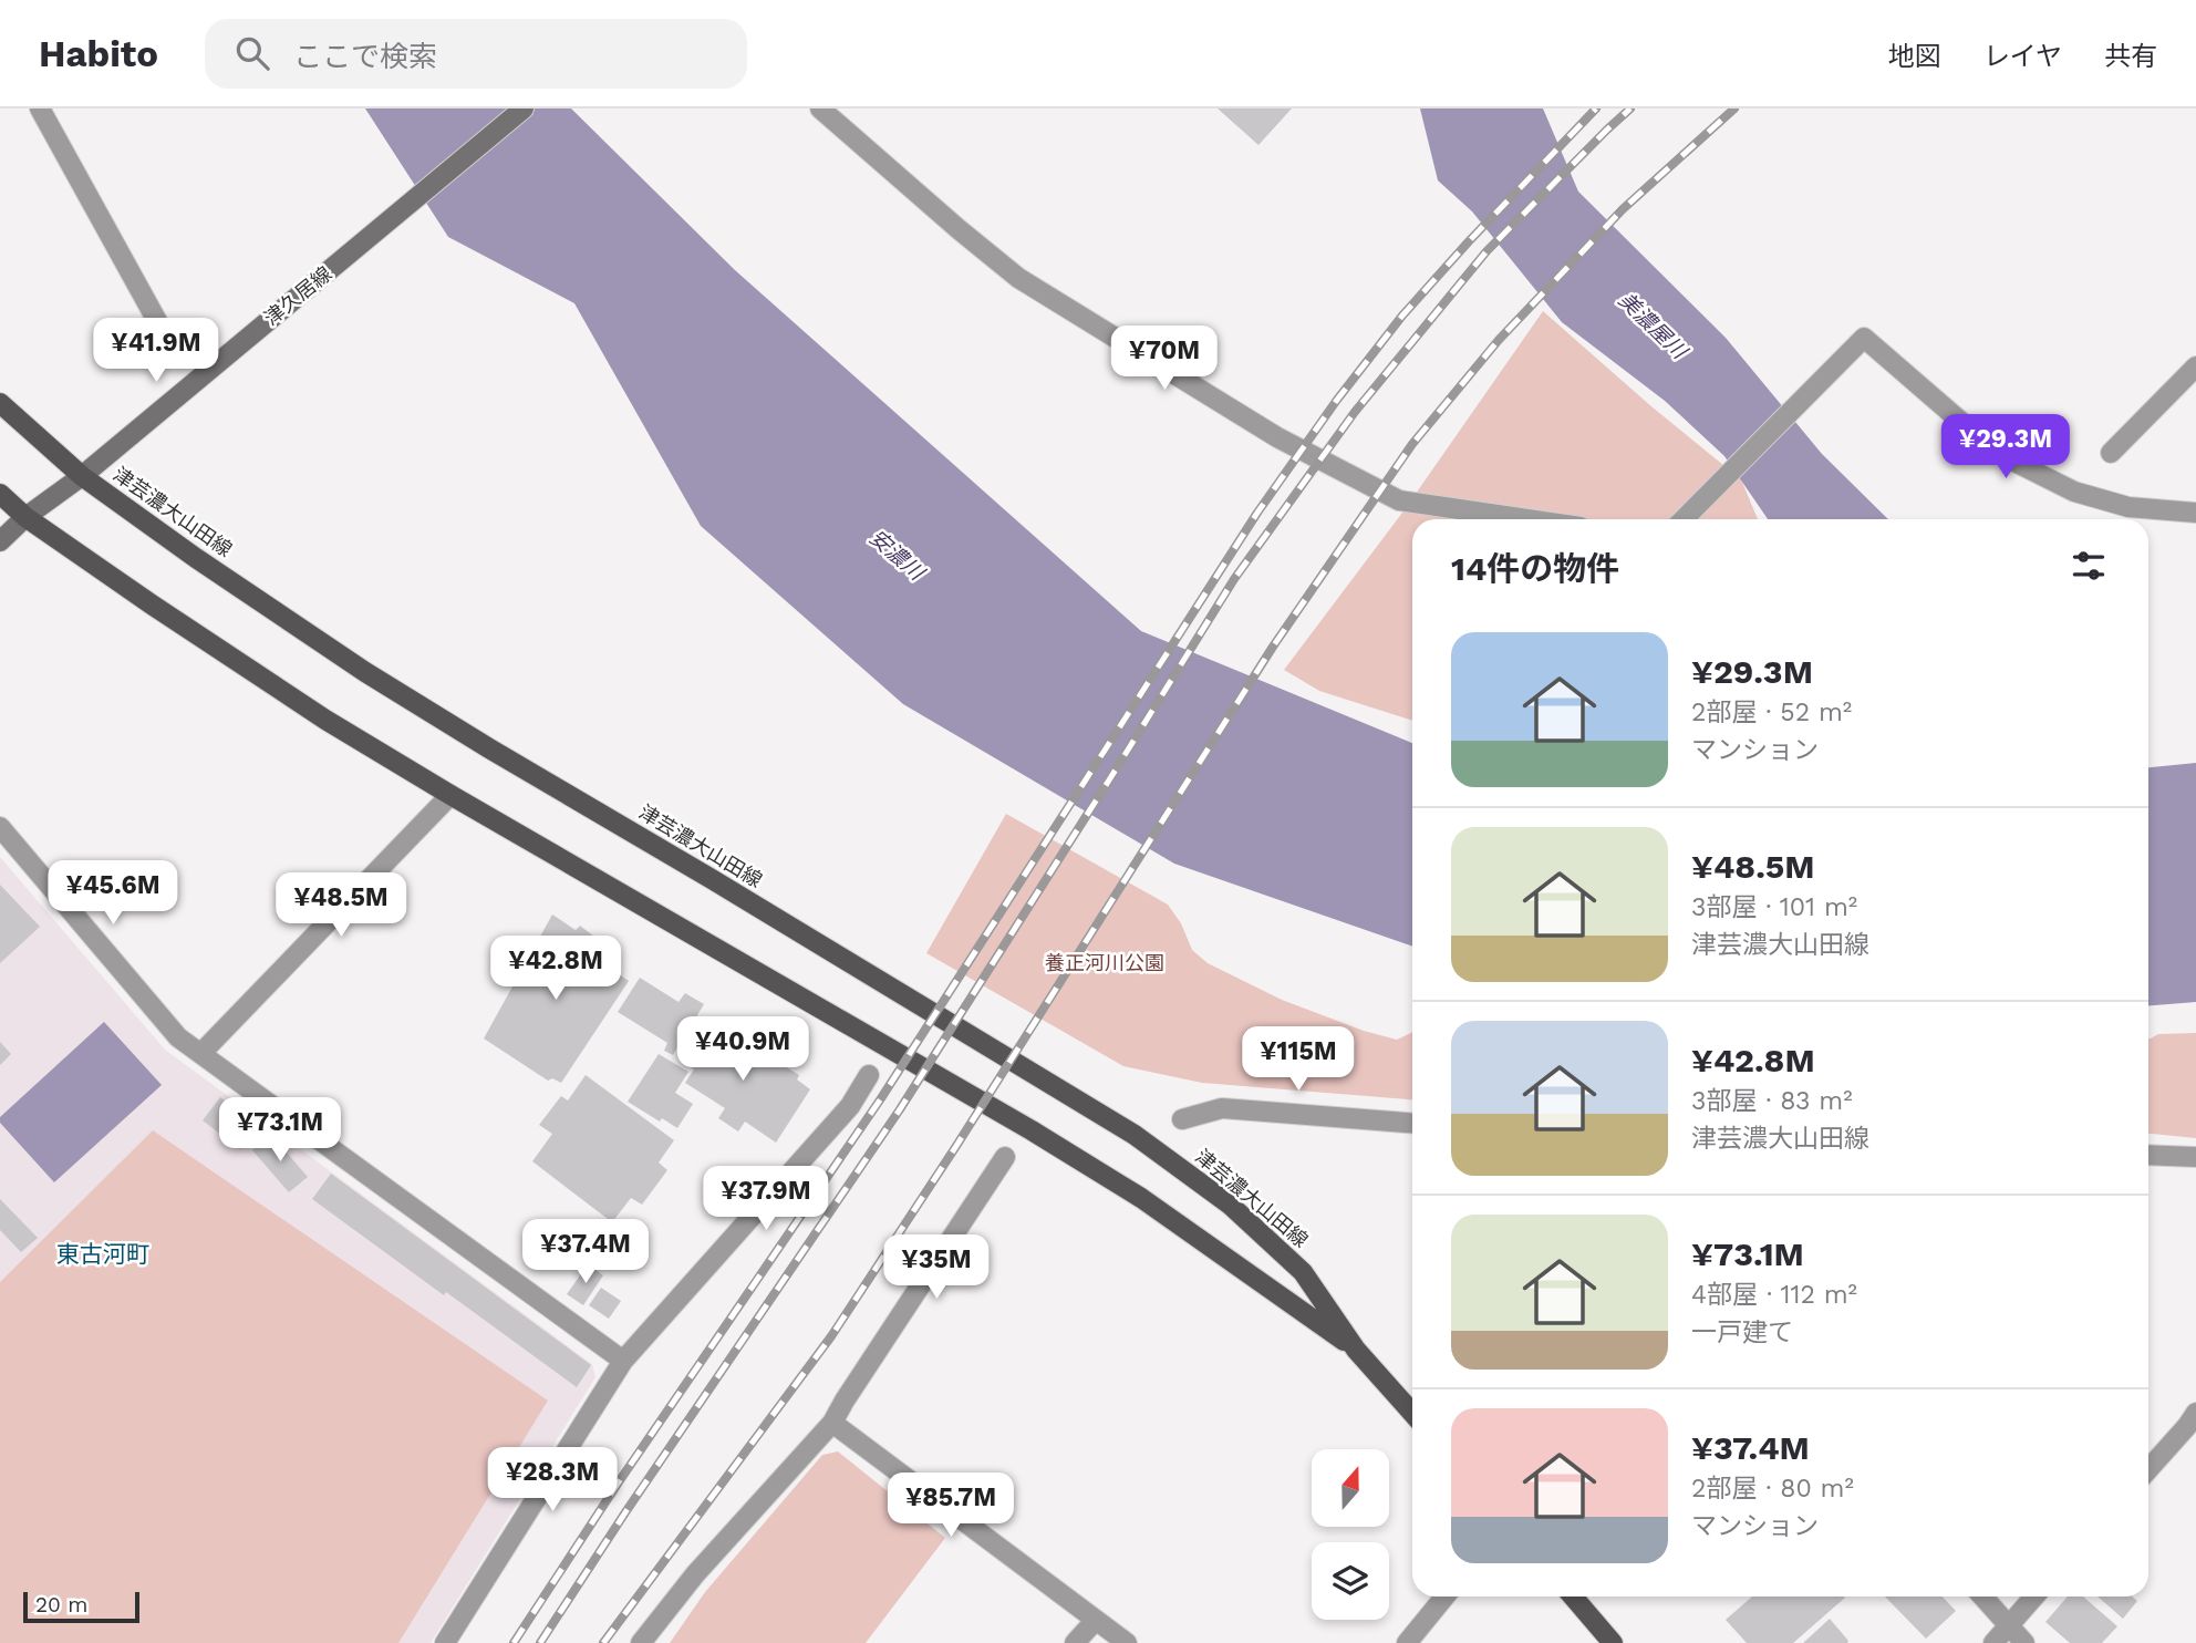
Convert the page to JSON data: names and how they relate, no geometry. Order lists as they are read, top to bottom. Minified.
{"streets":{"main road":["津久居線","津芸濃大山田線"]},"crossings":[["津久居線","津芸濃大山田線"]],"districts":["東古河町"],"water":["美濃屋川","安濃川"],"parks":["養正河川公園"],"scale_bar":"20 m","north":"top","page":{"header":"Habito","search":"ここで検索","nav":["地図","レイヤ","共有"],"price":["¥41.9M","¥70M","¥29.3M","¥45.6M","¥48.5M","¥42.8M","¥40.9M","¥115M","¥73.1M","¥37.9M","¥37.4M","¥35M","¥28.3M","¥85.7M"],"heading":"14件の物件","list":[{"name":"¥29.3M","note":"2部屋 · 52 m² · マンション"},{"name":"¥48.5M","note":"3部屋 · 101 m² · 津芸濃大山田線"},{"name":"¥42.8M","note":"3部屋 · 83 m² · 津芸濃大山田線"},{"name":"¥73.1M","note":"4部屋 · 112 m² · 一戸建て"},{"name":"¥37.4M","note":"2部屋 · 80 m² · マンション"}],"scale":"20 m"}}
